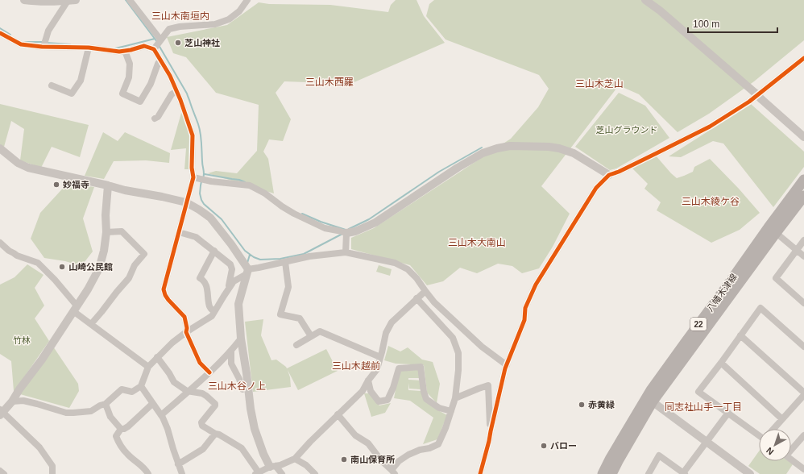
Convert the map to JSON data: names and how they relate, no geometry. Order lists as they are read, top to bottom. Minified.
{"streets":{"main road":["八幡木津線","22"]},"districts":["三山木南垣内","三山木西羅","三山木芝山","三山木綾ケ谷","三山木大南山","三山木越前","三山木谷ノ上","同志社山手一丁目"],"parks":["芝山グラウンド","竹林"],"places":["芝山神社","妙福寺","山崎公民館","赤黄緑","バロー","南山保育所"],"scale_bar":"100 m","north":"bottom left"}
